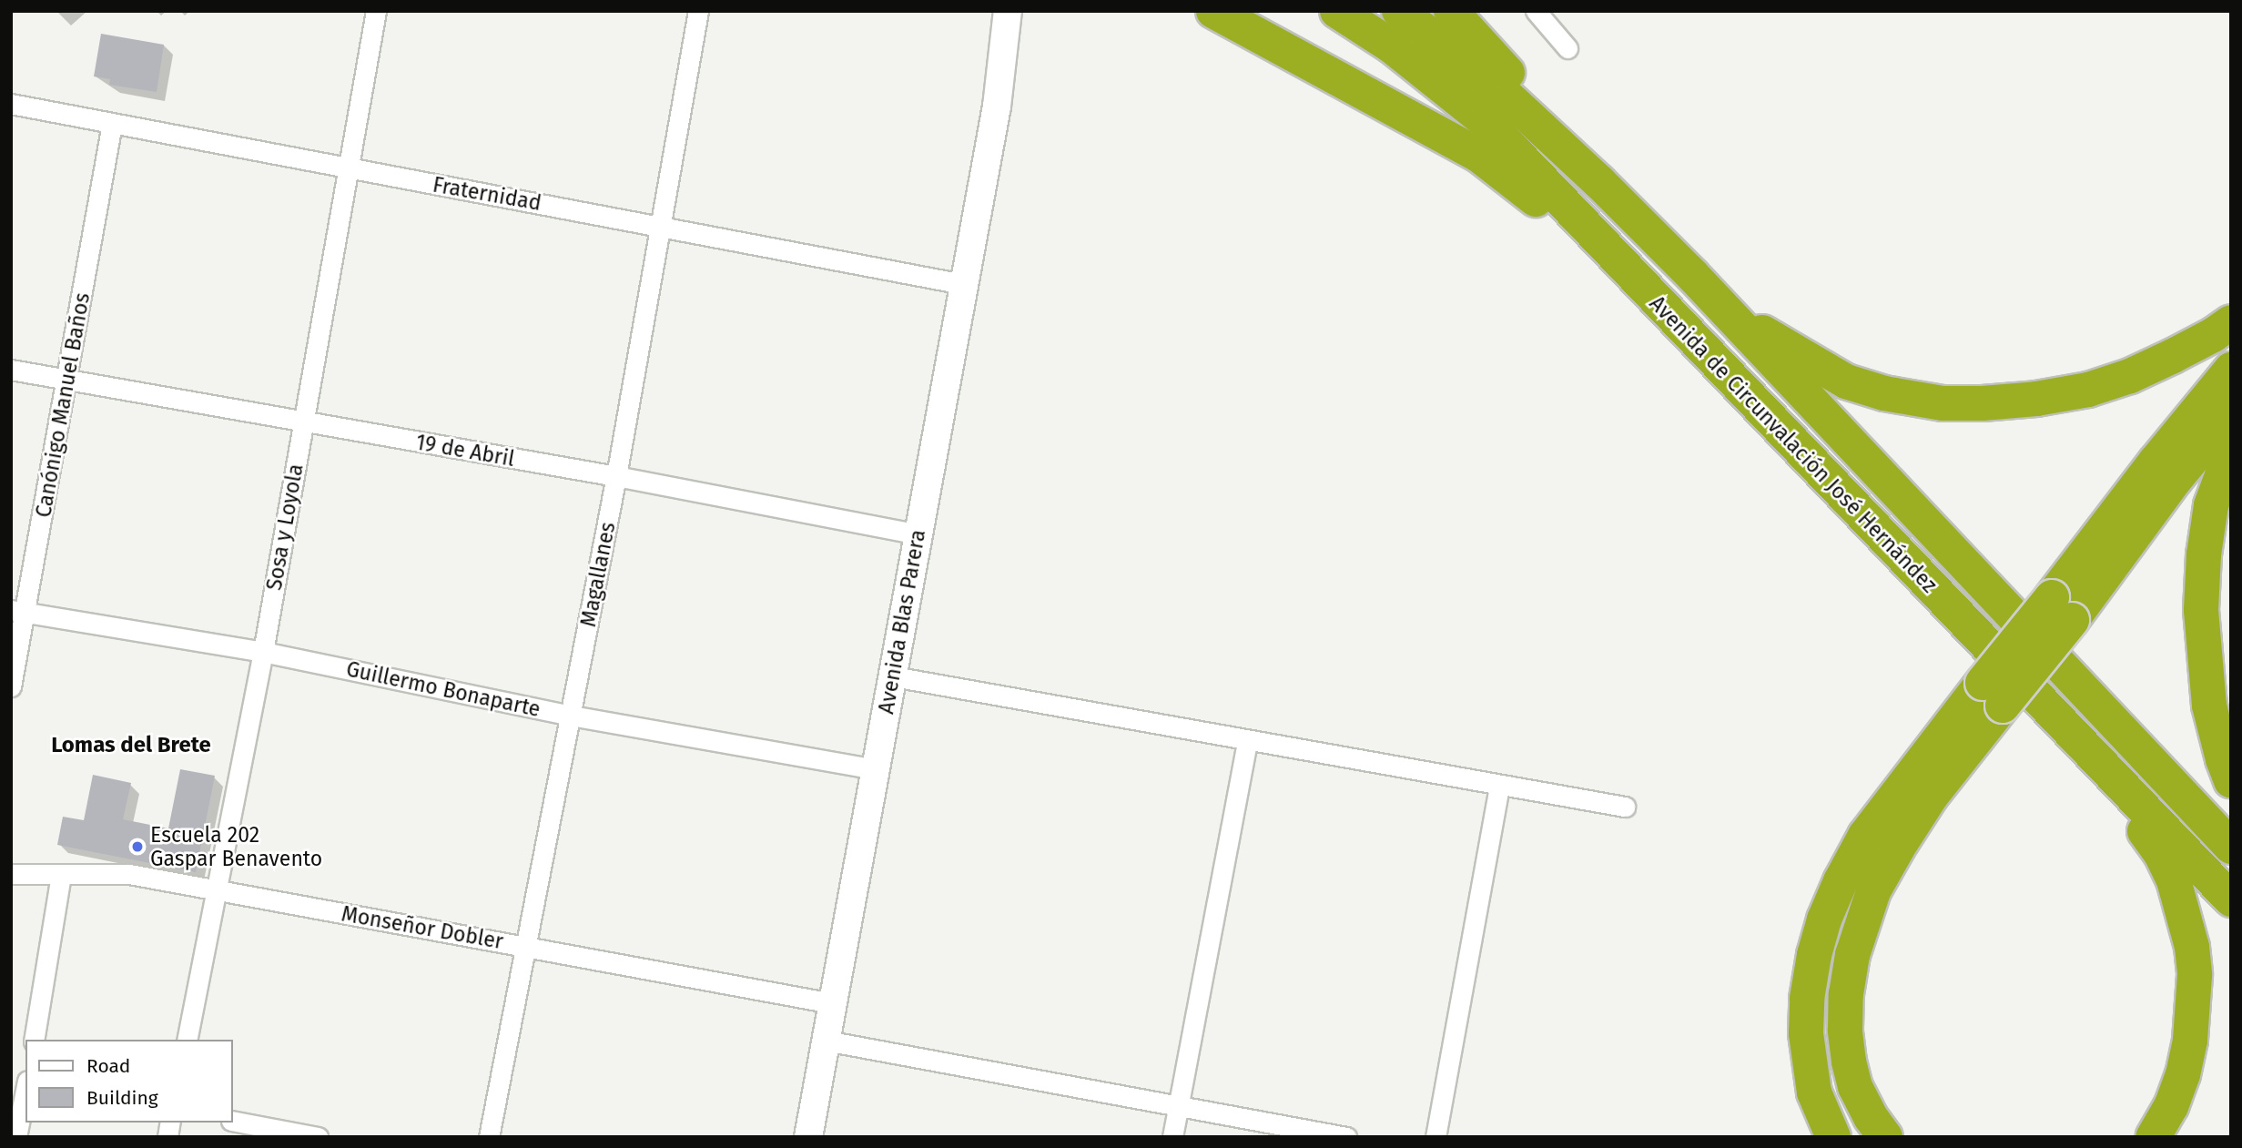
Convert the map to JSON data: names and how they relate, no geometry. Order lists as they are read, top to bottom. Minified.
{"streets":{"highway":["Avenida de Circunvalación José Hernández"],"main road":["Avenida Blas Parera"],"street":["Fraternidad","Canónigo Manuel Baños","19 de Abril","Sosa y Loyola","Magallanes","Guillermo Bonaparte","Monseñor Dobler"]},"crossings":[["Fraternidad","Canónigo Manuel Baños"],["Fraternidad","Sosa y Loyola"],["Fraternidad","Magallanes"],["Fraternidad","Avenida Blas Parera"],["Canónigo Manuel Baños","19 de Abril"],["Canónigo Manuel Baños","Guillermo Bonaparte"],["19 de Abril","Sosa y Loyola"],["19 de Abril","Magallanes"],["19 de Abril","Avenida Blas Parera"],["Sosa y Loyola","Guillermo Bonaparte"],["Sosa y Loyola","Monseñor Dobler"],["Magallanes","Guillermo Bonaparte"],["Magallanes","Monseñor Dobler"],["Avenida Blas Parera","Guillermo Bonaparte"],["Avenida Blas Parera","Monseñor Dobler"]],"districts":["Lomas del Brete"],"places":["Escuela 202 Gaspar Benavento"],"legend":["Road","Building"]}
